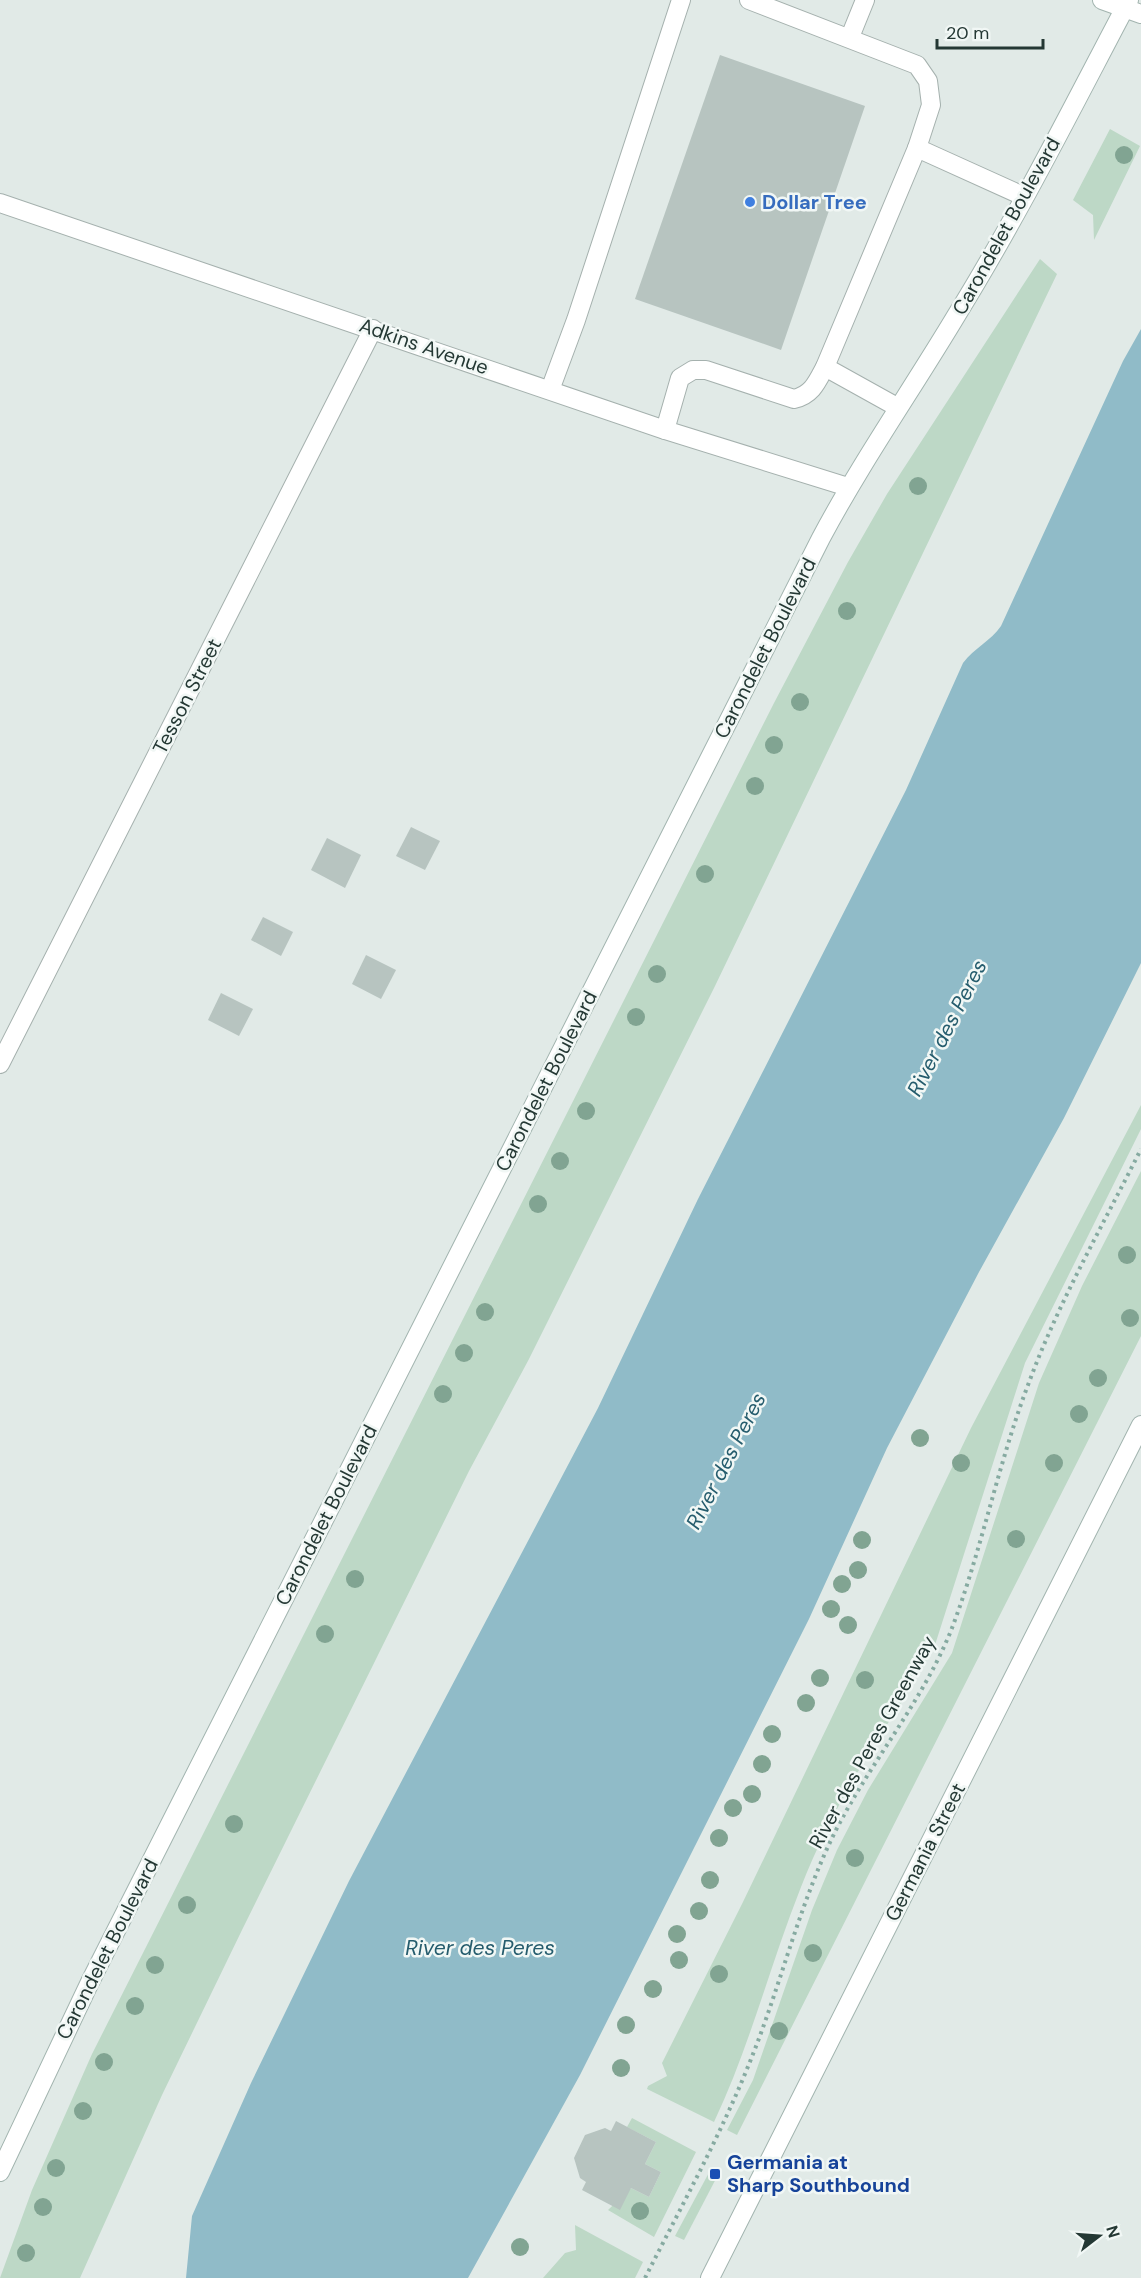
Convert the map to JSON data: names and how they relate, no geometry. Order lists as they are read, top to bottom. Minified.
{"streets":{"main road":["Carondelet Boulevard","Adkins Avenue","Tesson Street","Germania Street"],"path":["River des Peres Greenway"]},"crossings":[["Carondelet Boulevard","Adkins Avenue"],["Adkins Avenue","Tesson Street"]],"water":["River des Peres"],"places":{"other":["Dollar Tree"],"transit":["Germania at Sharp Southbound"]},"scale_bar":"20 m","north":"right"}
